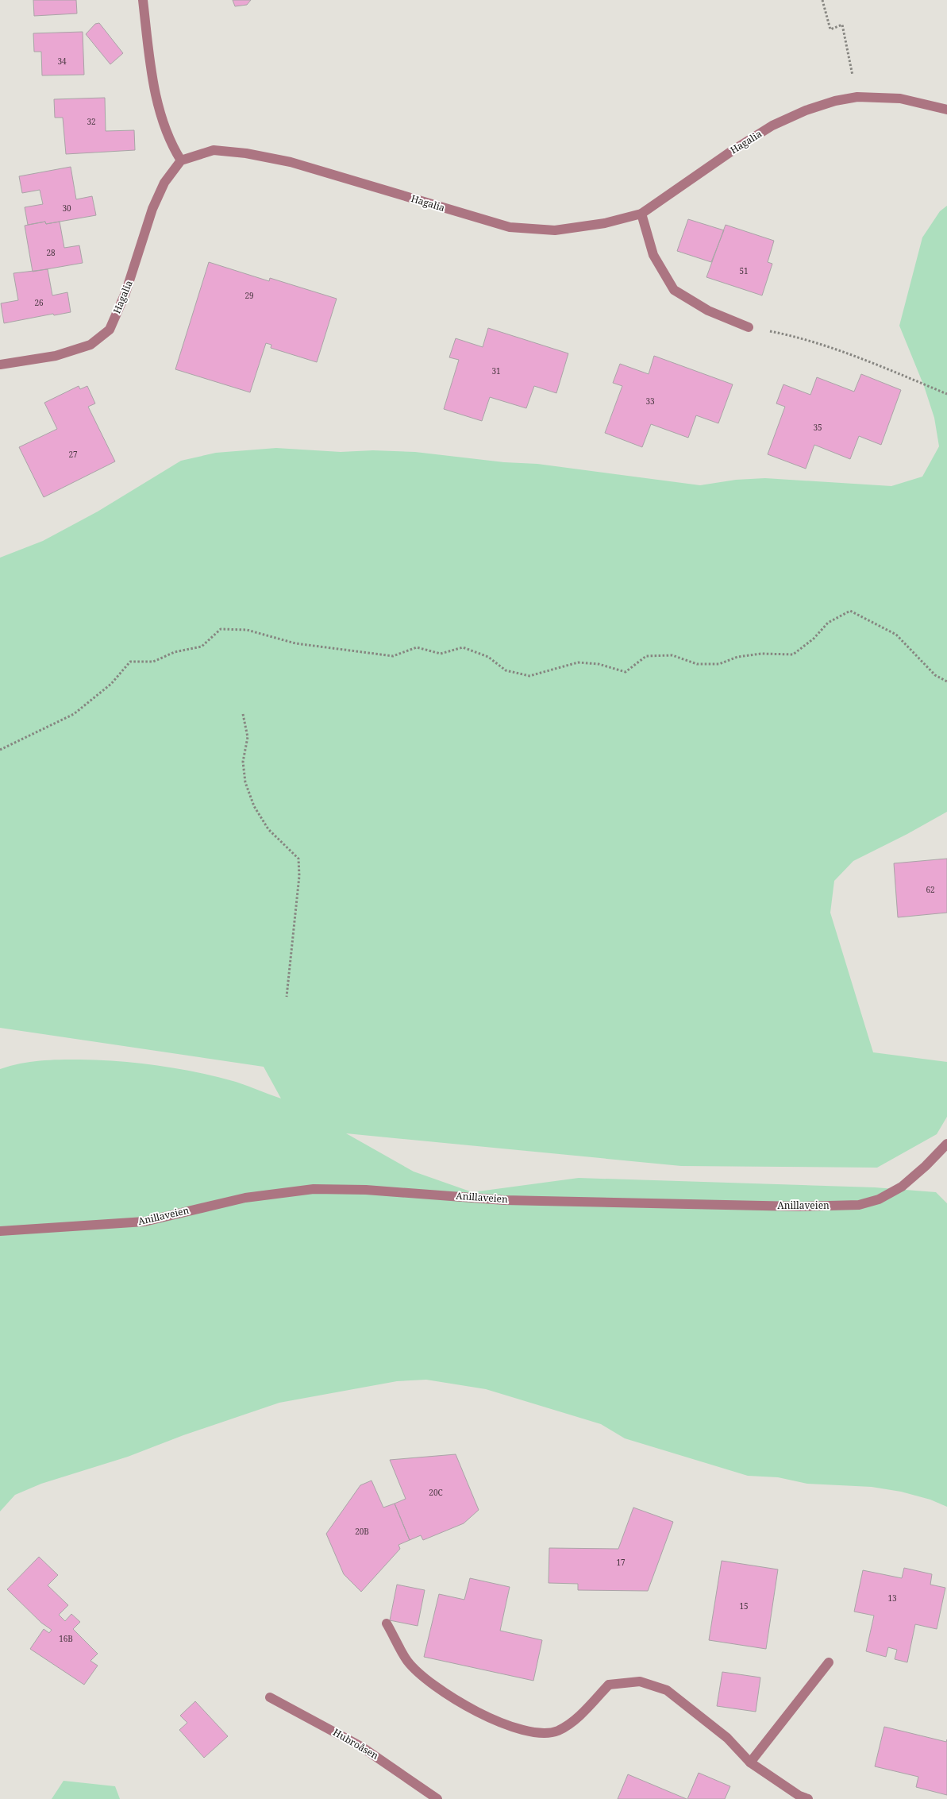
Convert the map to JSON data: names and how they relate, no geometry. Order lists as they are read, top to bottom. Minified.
{"streets":{"street":["Hagalia","Anillaveien","Hubroåsen"]},"house_numbers":["34","32","30","28","51","29","26","31","33","35","27","62","20C","20B","17","13","15","16B"]}
